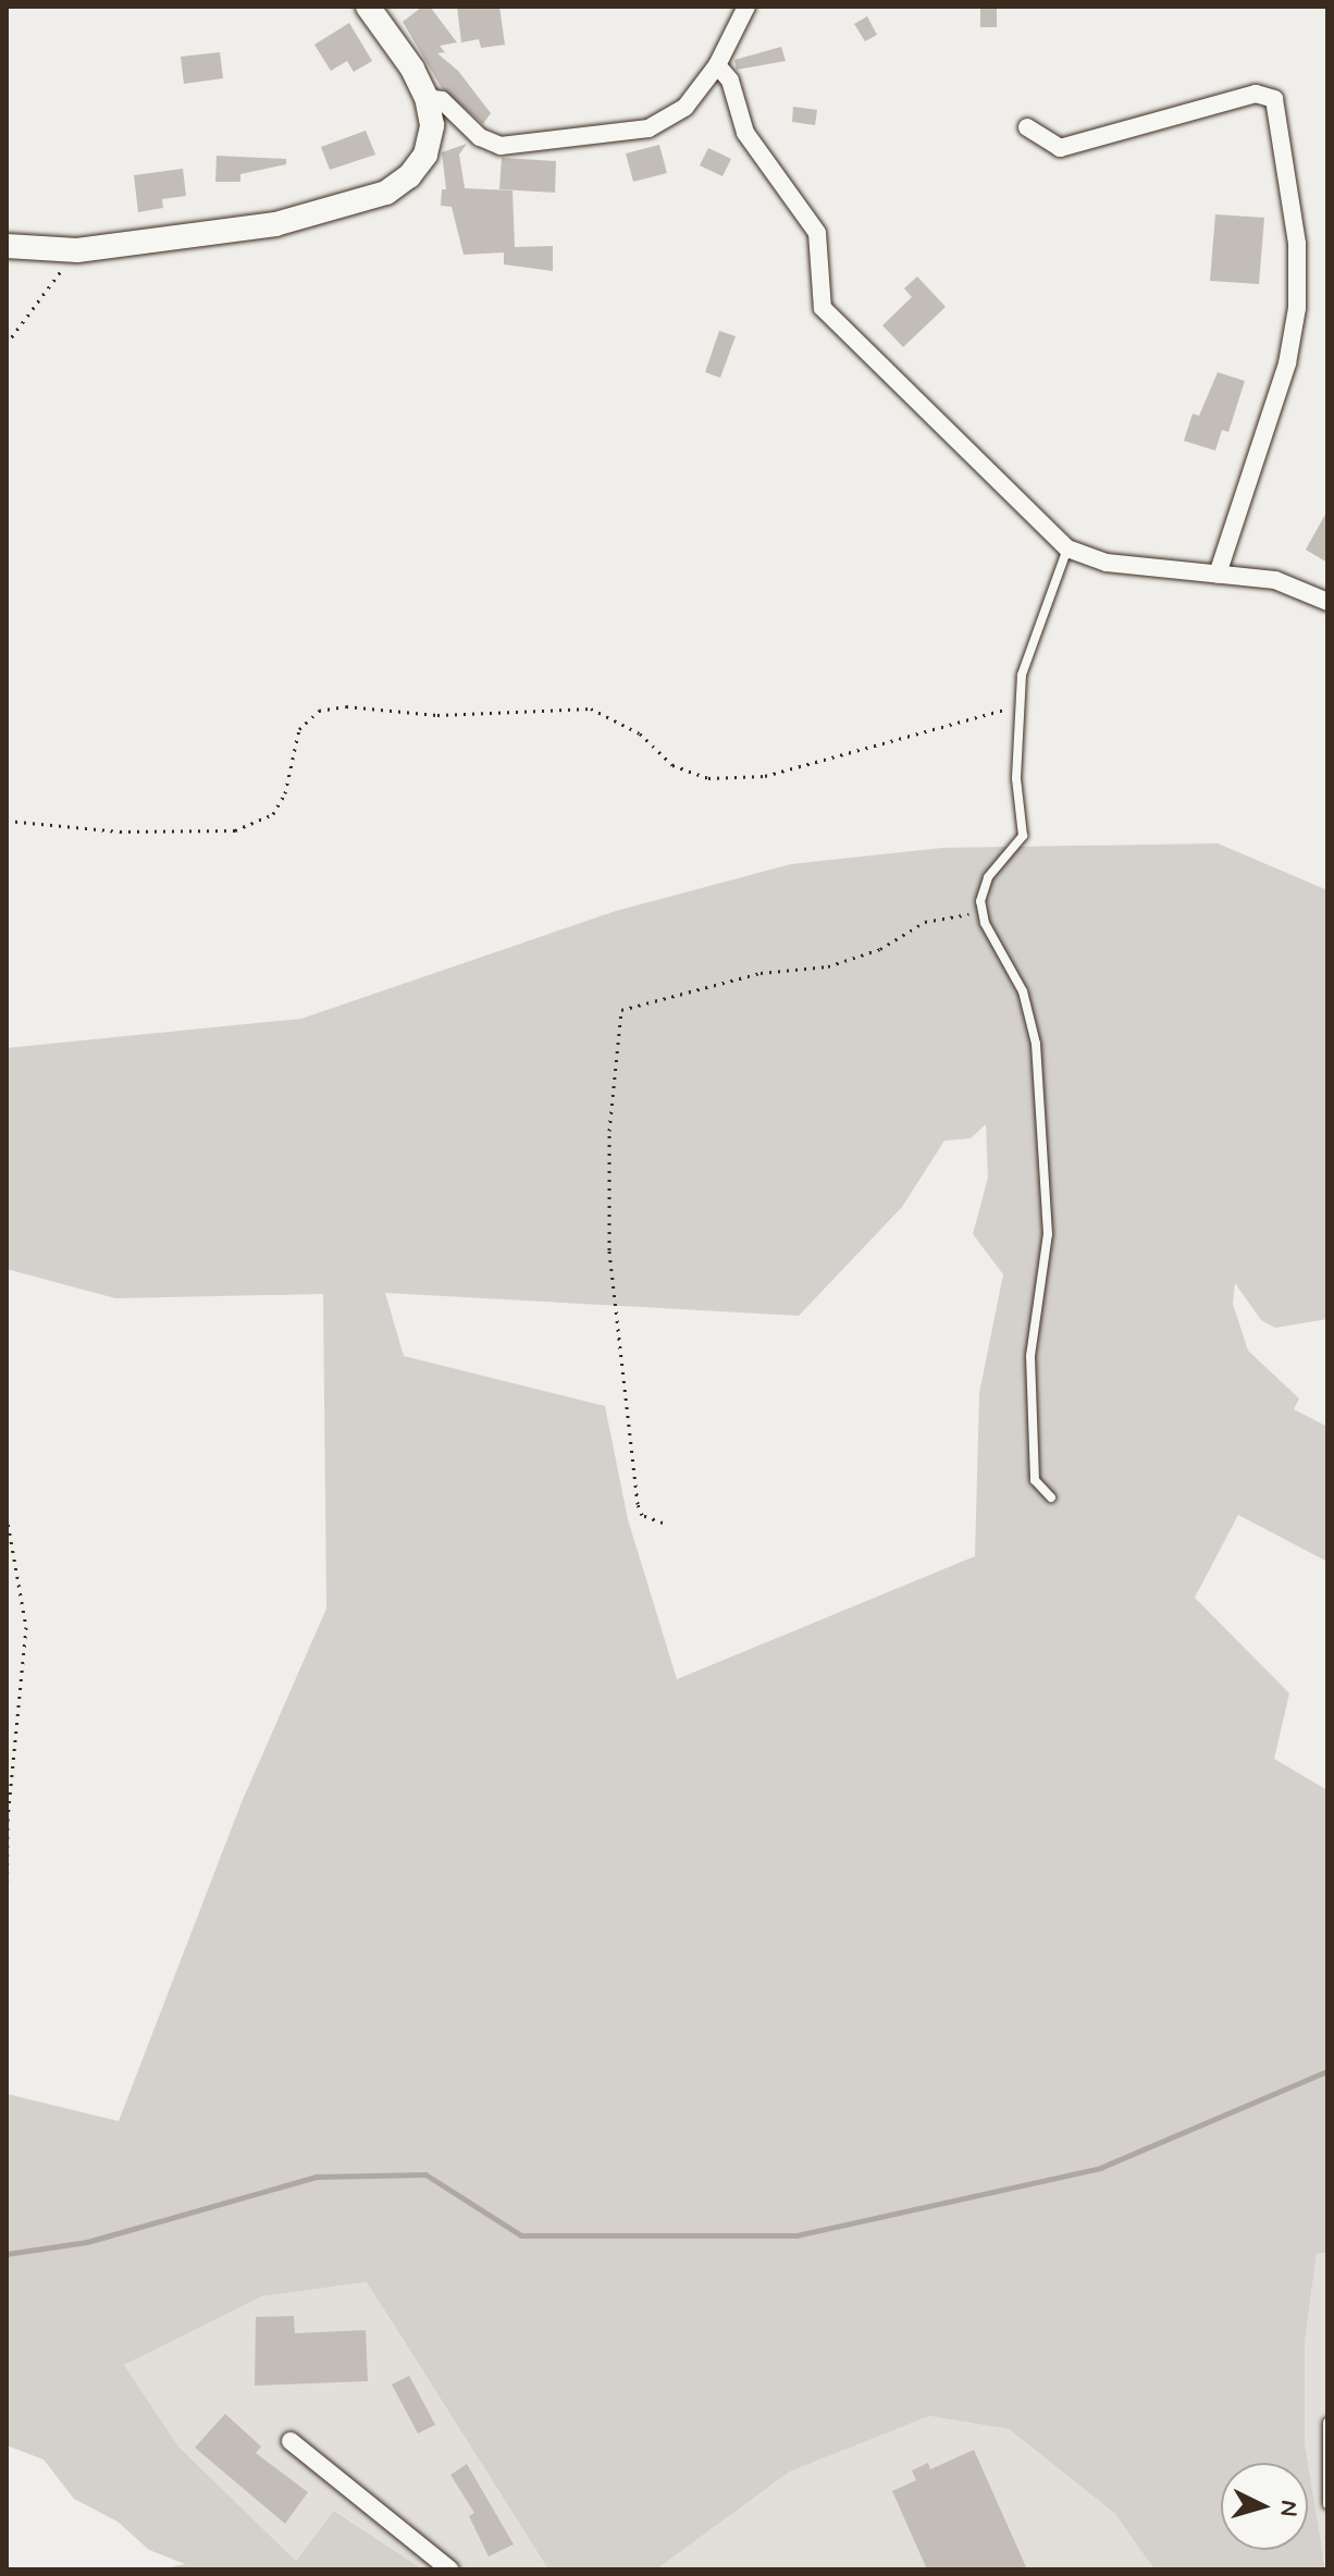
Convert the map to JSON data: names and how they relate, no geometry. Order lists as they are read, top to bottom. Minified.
{"north":"right"}
